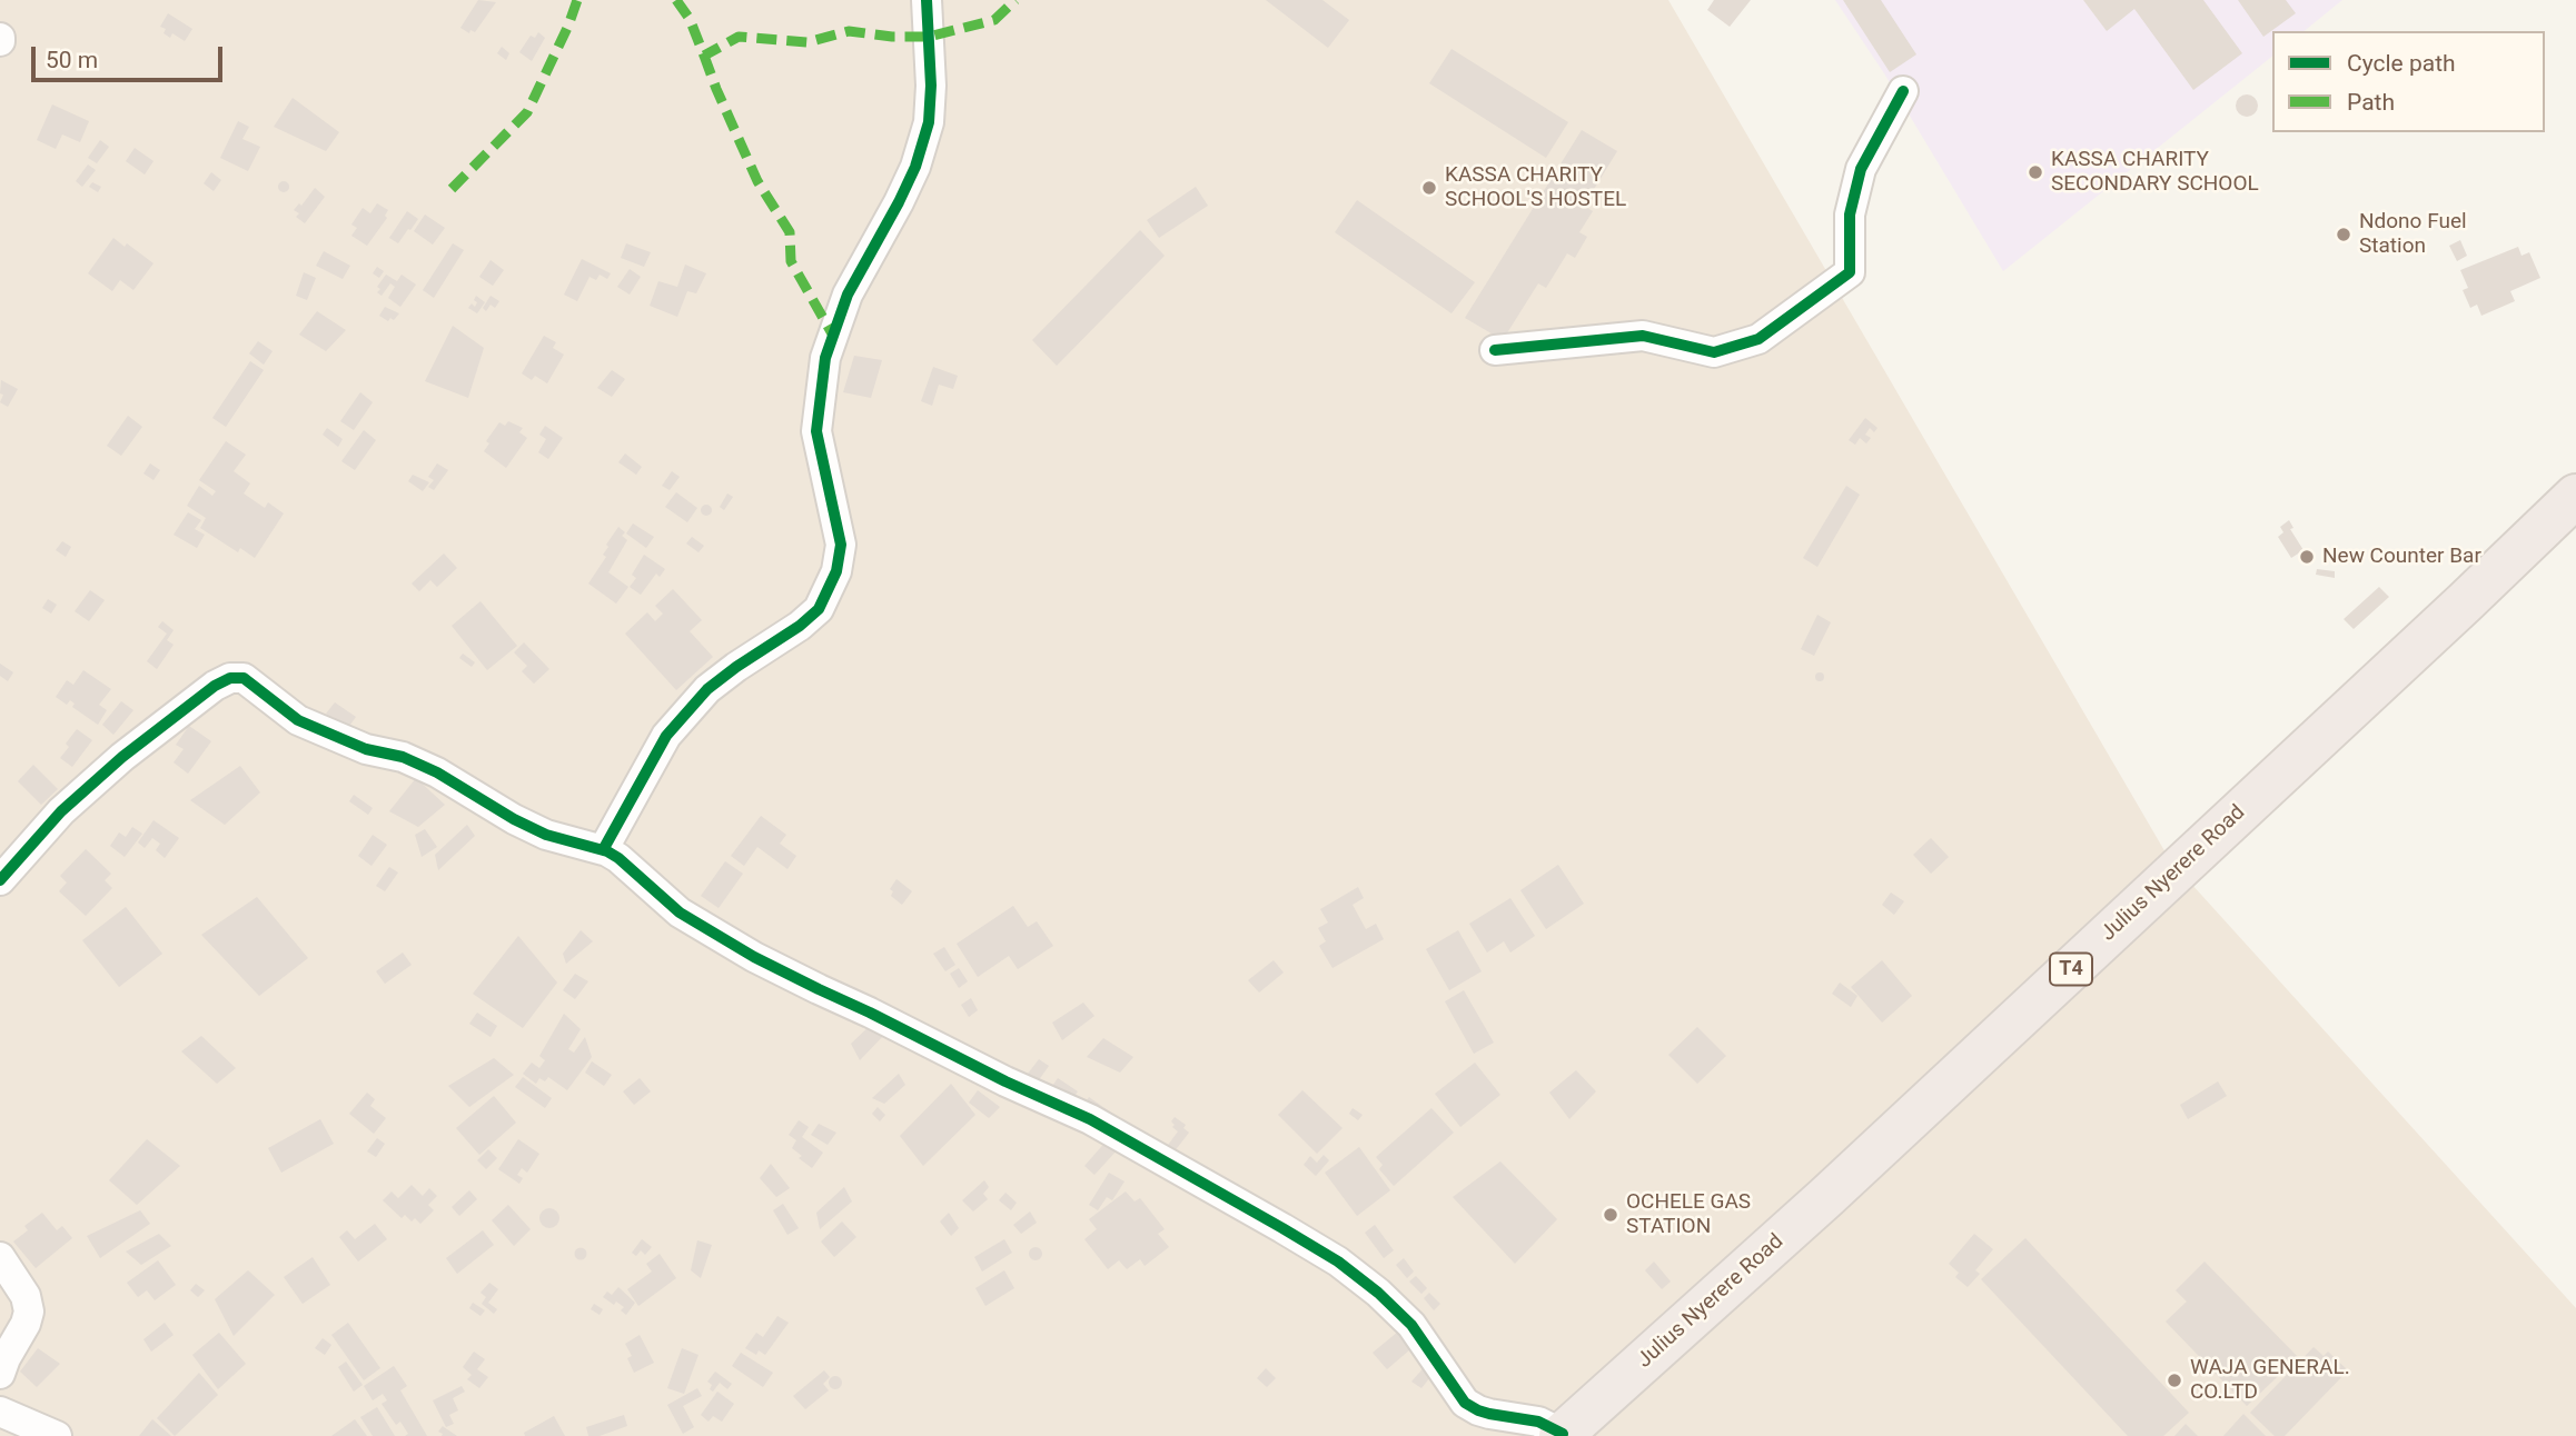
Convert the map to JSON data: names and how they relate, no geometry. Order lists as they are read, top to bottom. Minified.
{"streets":{"highway":["Julius Nyerere Road","T4"]},"places":["KASSA CHARITY SECONDARY SCHOOL","KASSA CHARITY SCHOOL'S HOSTEL","Ndono Fuel Station","New Counter Bar","OCHELE GAS STATION","WAJA GENERAL. CO.LTD"],"legend":["Cycle path","Path"],"scale_bar":"50 m"}
